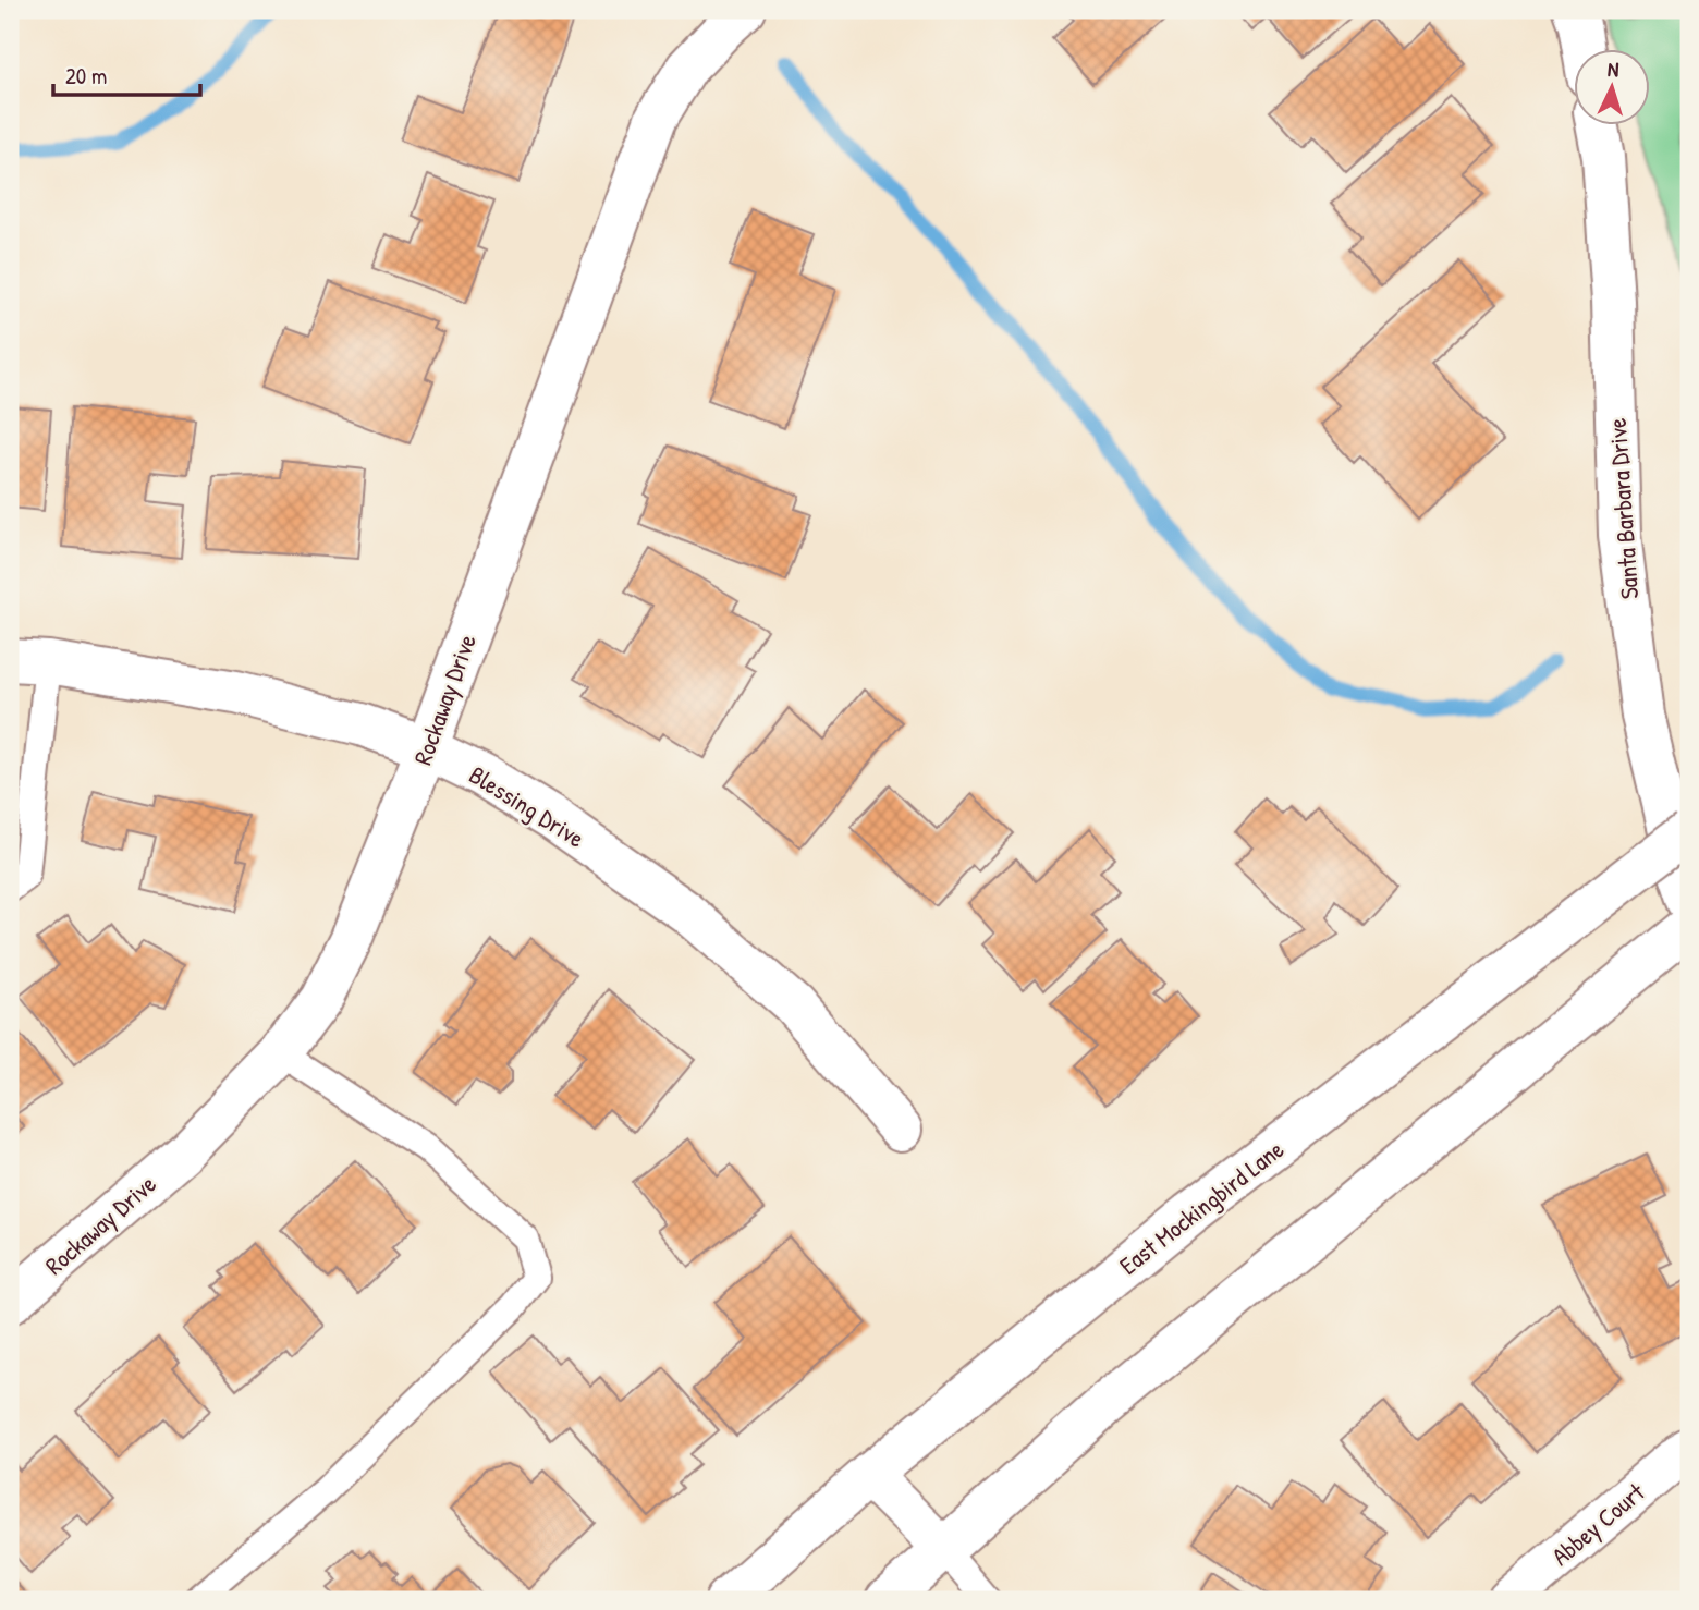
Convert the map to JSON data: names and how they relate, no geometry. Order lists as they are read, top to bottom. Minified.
{"streets":{"street":["Santa Barbara Drive","Rockaway Drive","Blessing Drive","East Mockingbird Lane","Abbey Court"]},"crossings":[["Rockaway Drive","Blessing Drive"]],"scale_bar":"20 m","north":"top"}
